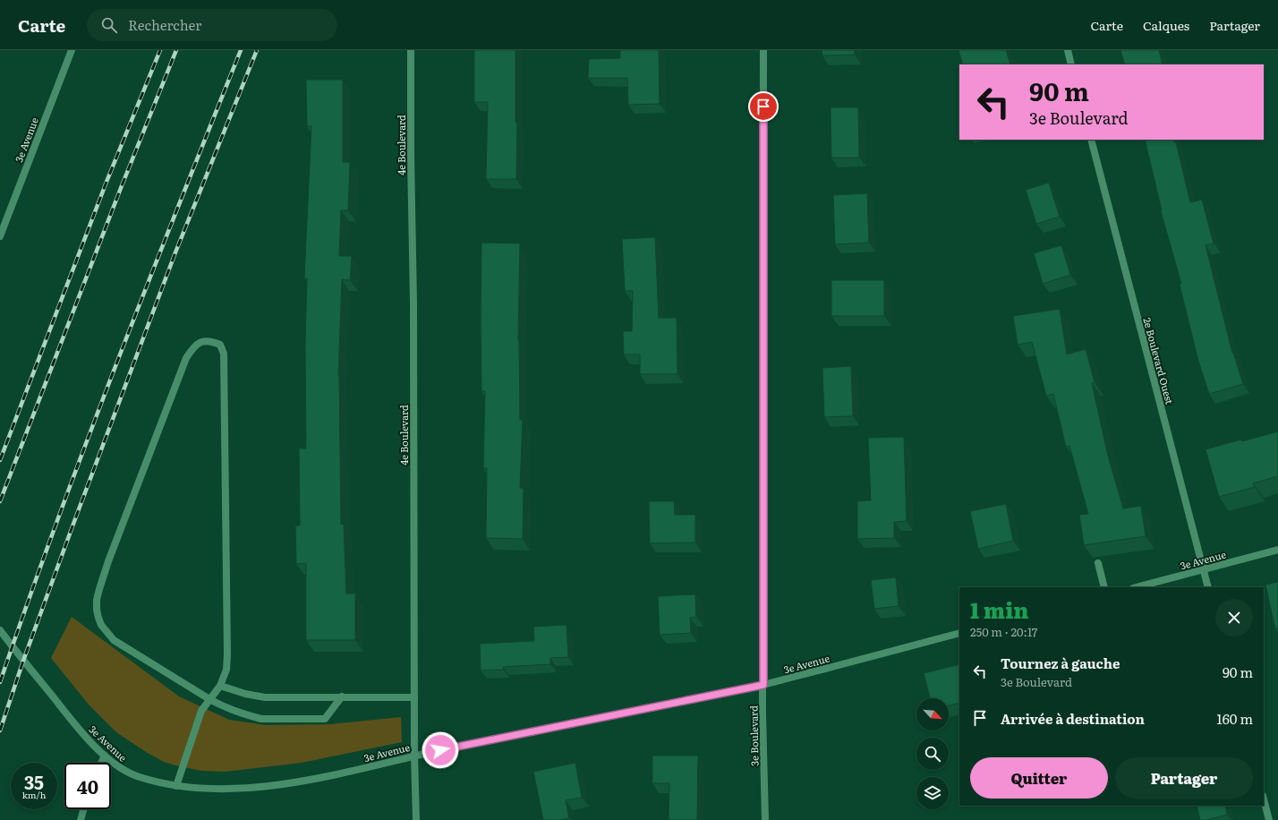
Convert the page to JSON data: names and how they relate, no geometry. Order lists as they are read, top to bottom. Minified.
{"streets":{"street":["3e Avenue","4e Boulevard","2e Boulevard Ouest","3e Boulevard"]},"crossings":[["3e Avenue","4e Boulevard"],["3e Avenue","2e Boulevard Ouest"],["3e Avenue","3e Boulevard"]],"north":"bottom right","page":{"header":"Carte","search":"Rechercher","nav":["Carte","Calques","Partager"],"turn":["90 m","3e Boulevard"],"heading":["1 min","250 m · 20:17"],"list":[{"name":"Tournez à gauche","note":"3e Boulevard","value":"90 m"},{"name":"Arrivée à destination","value":"160 m"}],"buttons":["Quitter","Partager"],"speed":"35 km/h","limit":"40"}}
